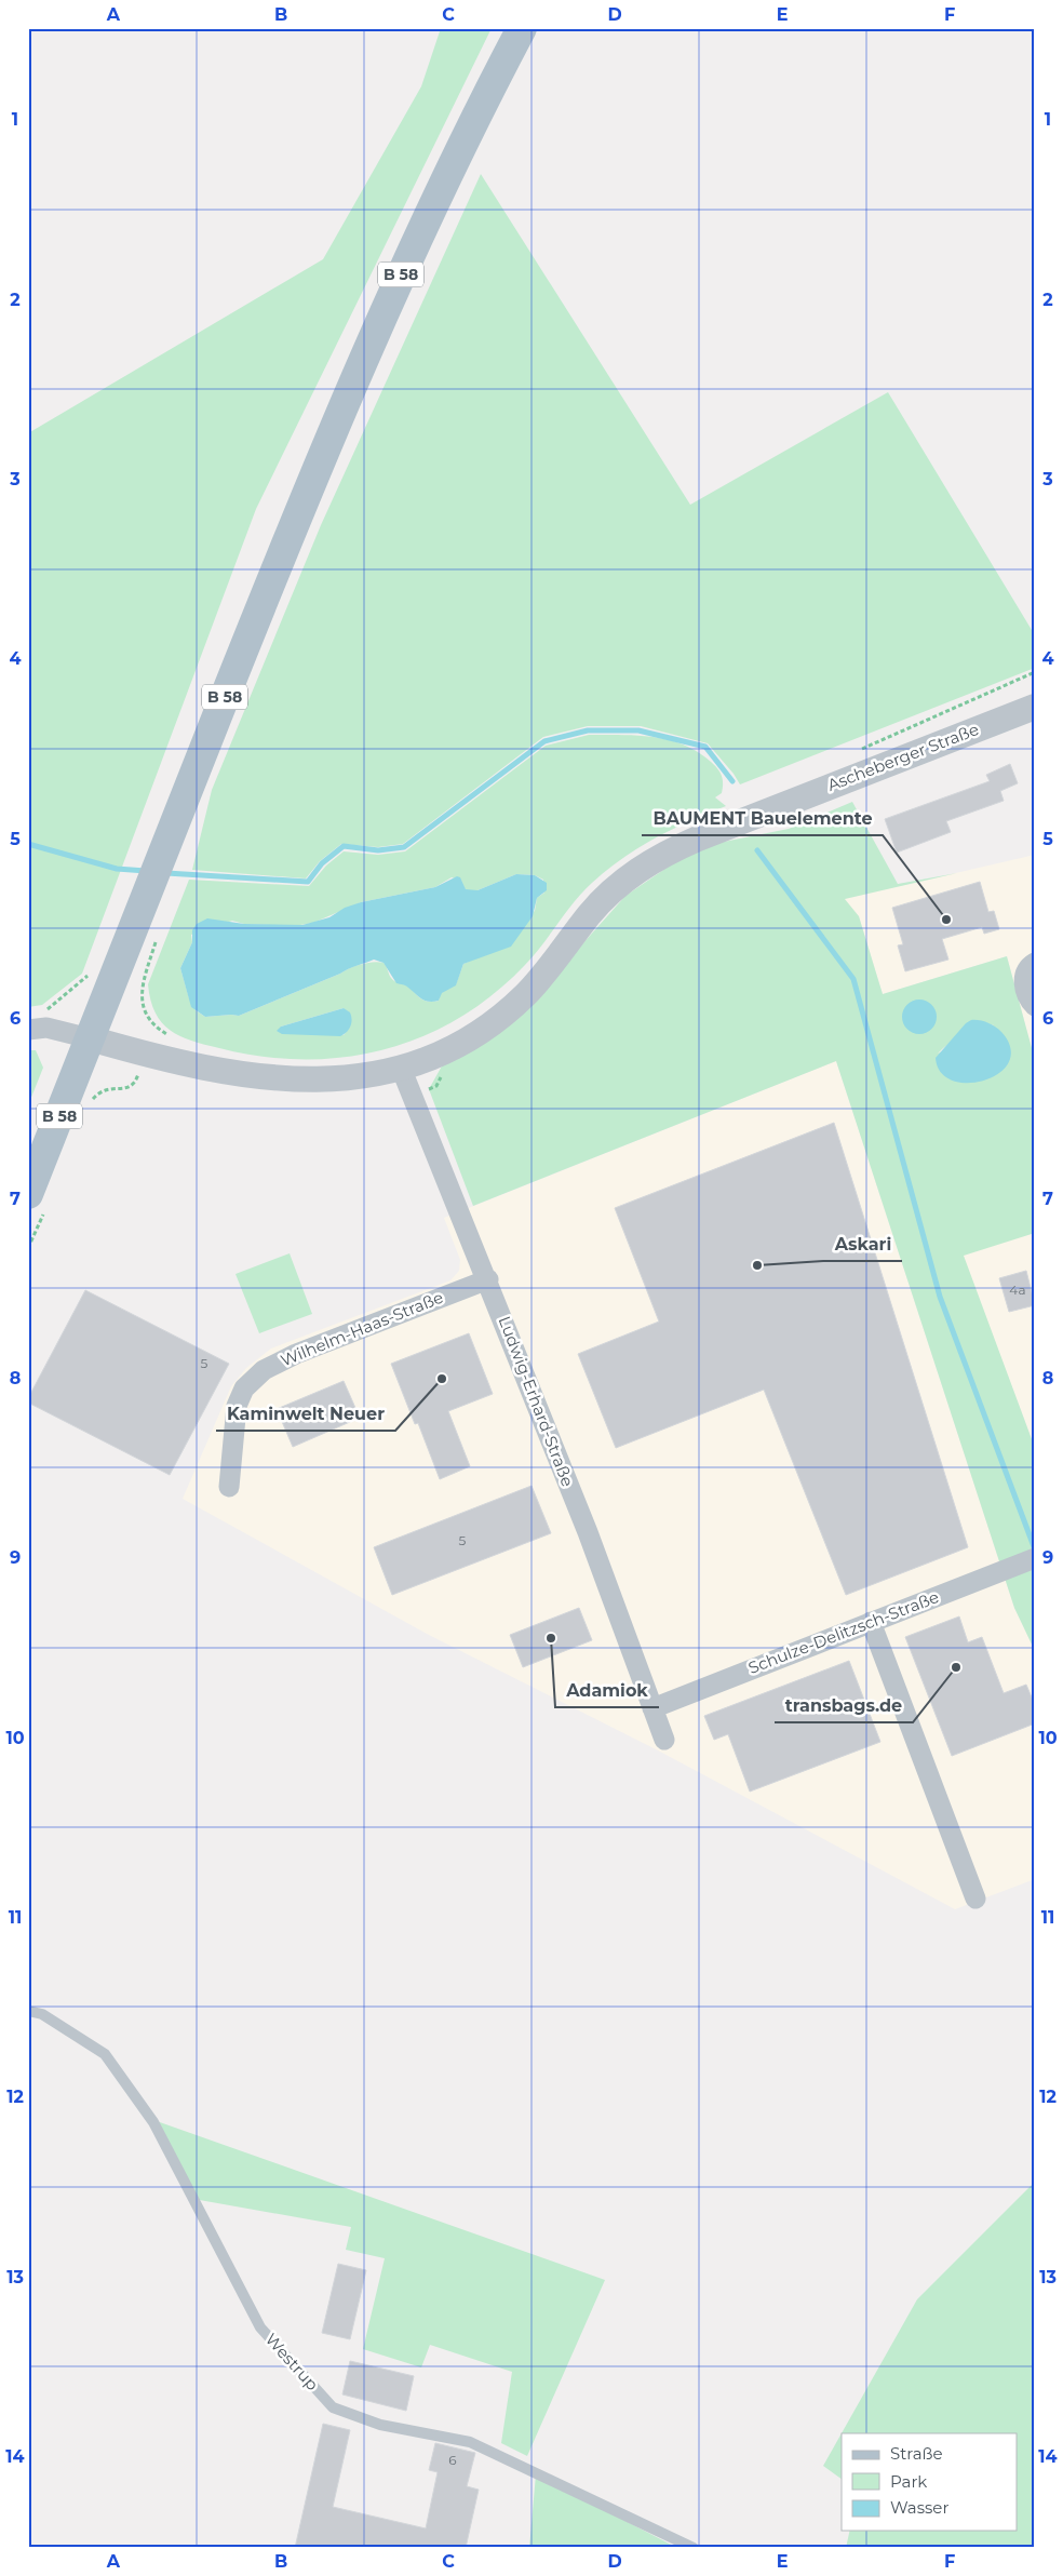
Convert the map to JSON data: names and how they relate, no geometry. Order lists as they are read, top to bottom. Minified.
{"streets":{"main road":["B 58"],"street":["Ascheberger Straße","Wilhelm-Haas-Straße","Ludwig-Erhard-Straße","Schulze-Delitzsch-Straße"],"lane":["Westrup"]},"crossings":[["B 58","Ascheberger Straße"],["Ascheberger Straße","Ludwig-Erhard-Straße"],["Wilhelm-Haas-Straße","Ludwig-Erhard-Straße"],["Ludwig-Erhard-Straße","Schulze-Delitzsch-Straße"]],"places":["BAUMENT Bauelemente","Askari","Kaminwelt Neuer","Adamiok","transbags.de"],"house_numbers":["4a","5","5","6"],"legend":["Straße","Park","Wasser"],"grid":{"columns":["A","B","C","D","E","F"],"rows":["1","2","3","4","5","6","7","8","9","10","11","12","13","14"]}}
